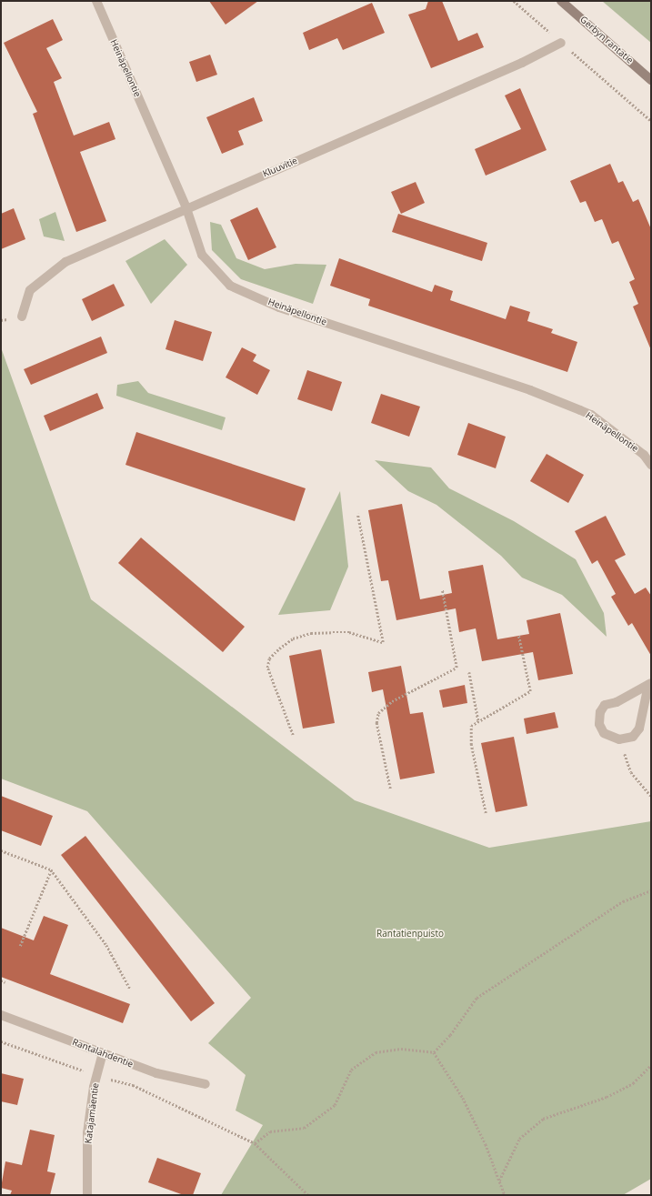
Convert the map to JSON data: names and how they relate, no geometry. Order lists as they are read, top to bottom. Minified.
{"streets":{"main road":["Gerbyn rantatie"],"street":["Heinäpellontie","Kluuvitie","Rantalahdentie","Katajamäentie"]},"crossings":[["Heinäpellontie","Kluuvitie"],["Rantalahdentie","Katajamäentie"]],"parks":["Rantatienpuisto"]}
